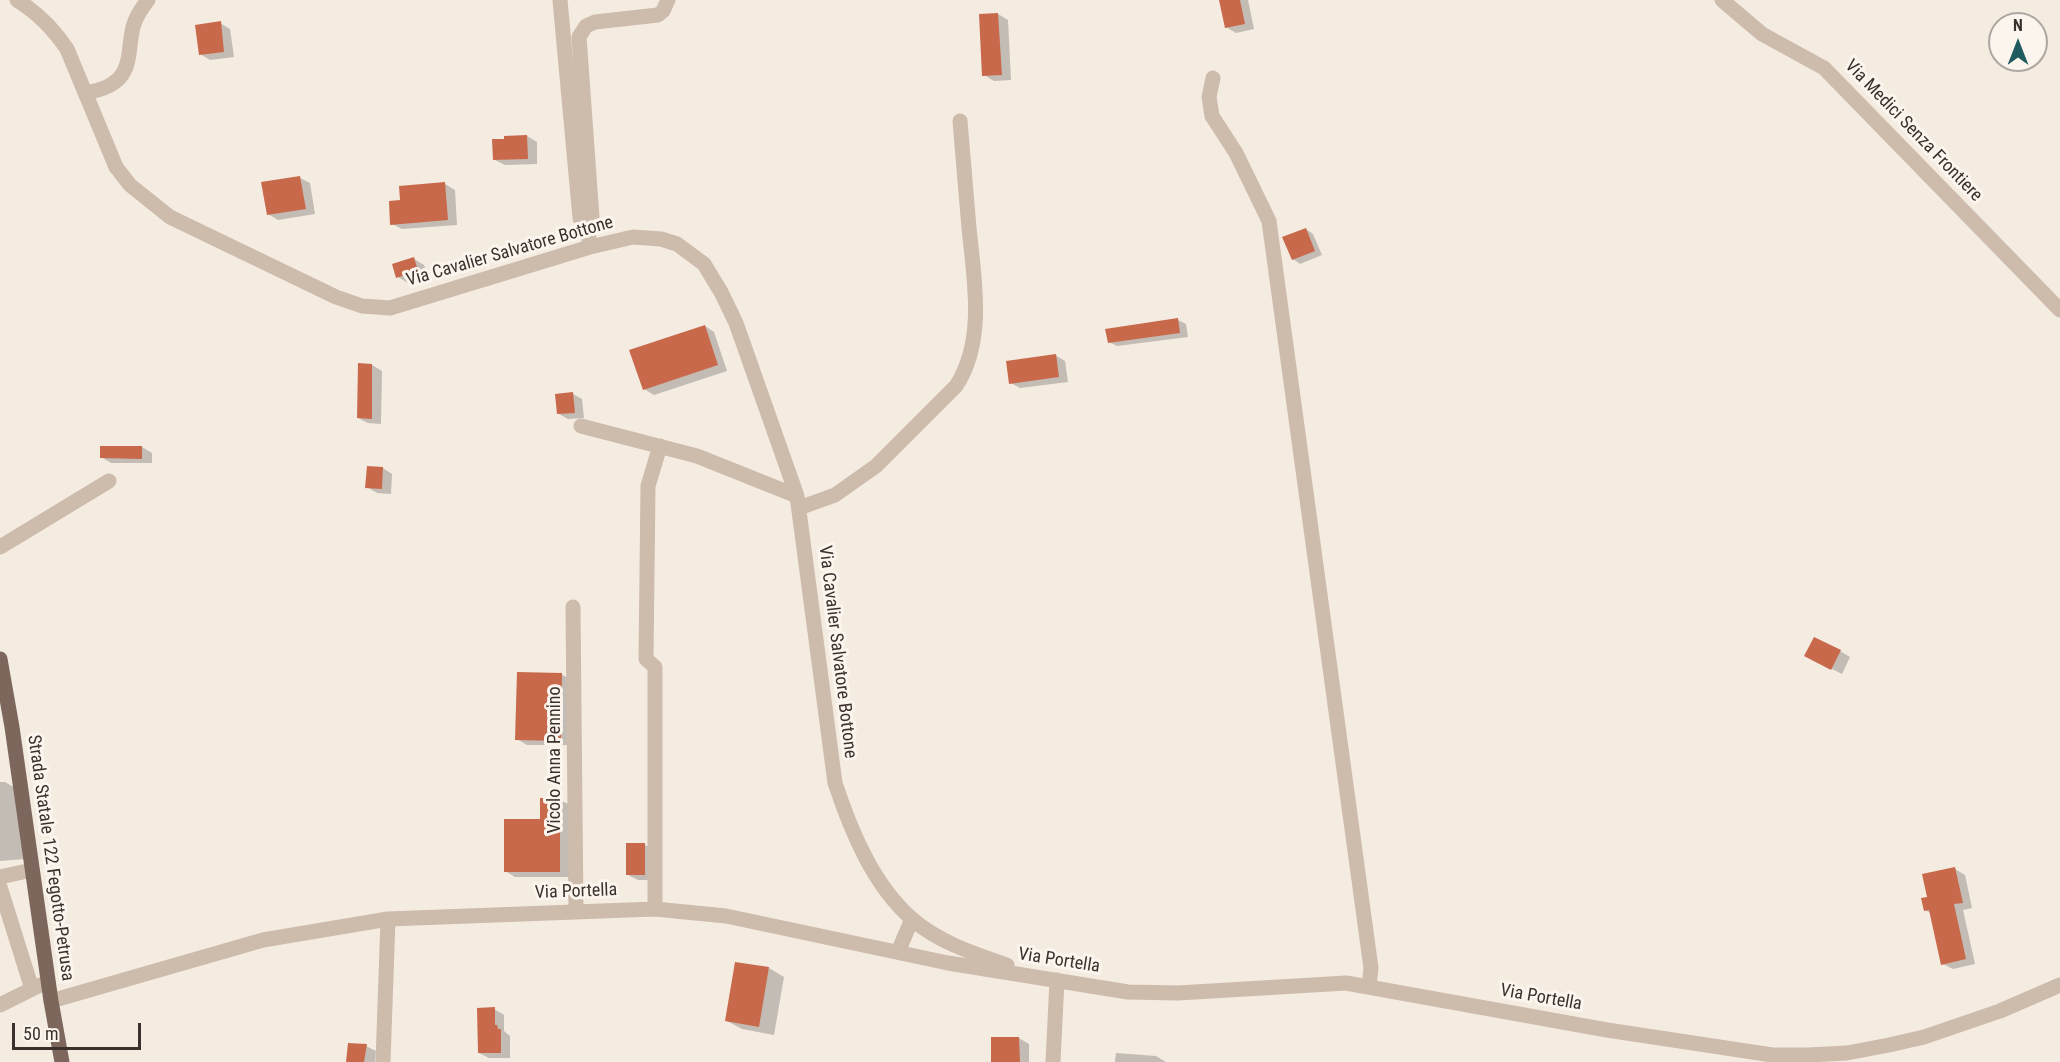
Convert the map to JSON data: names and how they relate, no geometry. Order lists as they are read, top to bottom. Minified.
{"streets":{"main road":["Strada Statale 122 Fegotto-Petrusa"],"street":["Via Medici Senza Frontiere","Via Cavalier Salvatore Bottone","Vicolo Anna Pennino","Via Portella"]},"crossings":[["Via Cavalier Salvatore Bottone","Via Portella"],["Vicolo Anna Pennino","Via Portella"],["Strada Statale 122 Fegotto-Petrusa","Via Portella"]],"scale_bar":"50 m","north":"top"}
